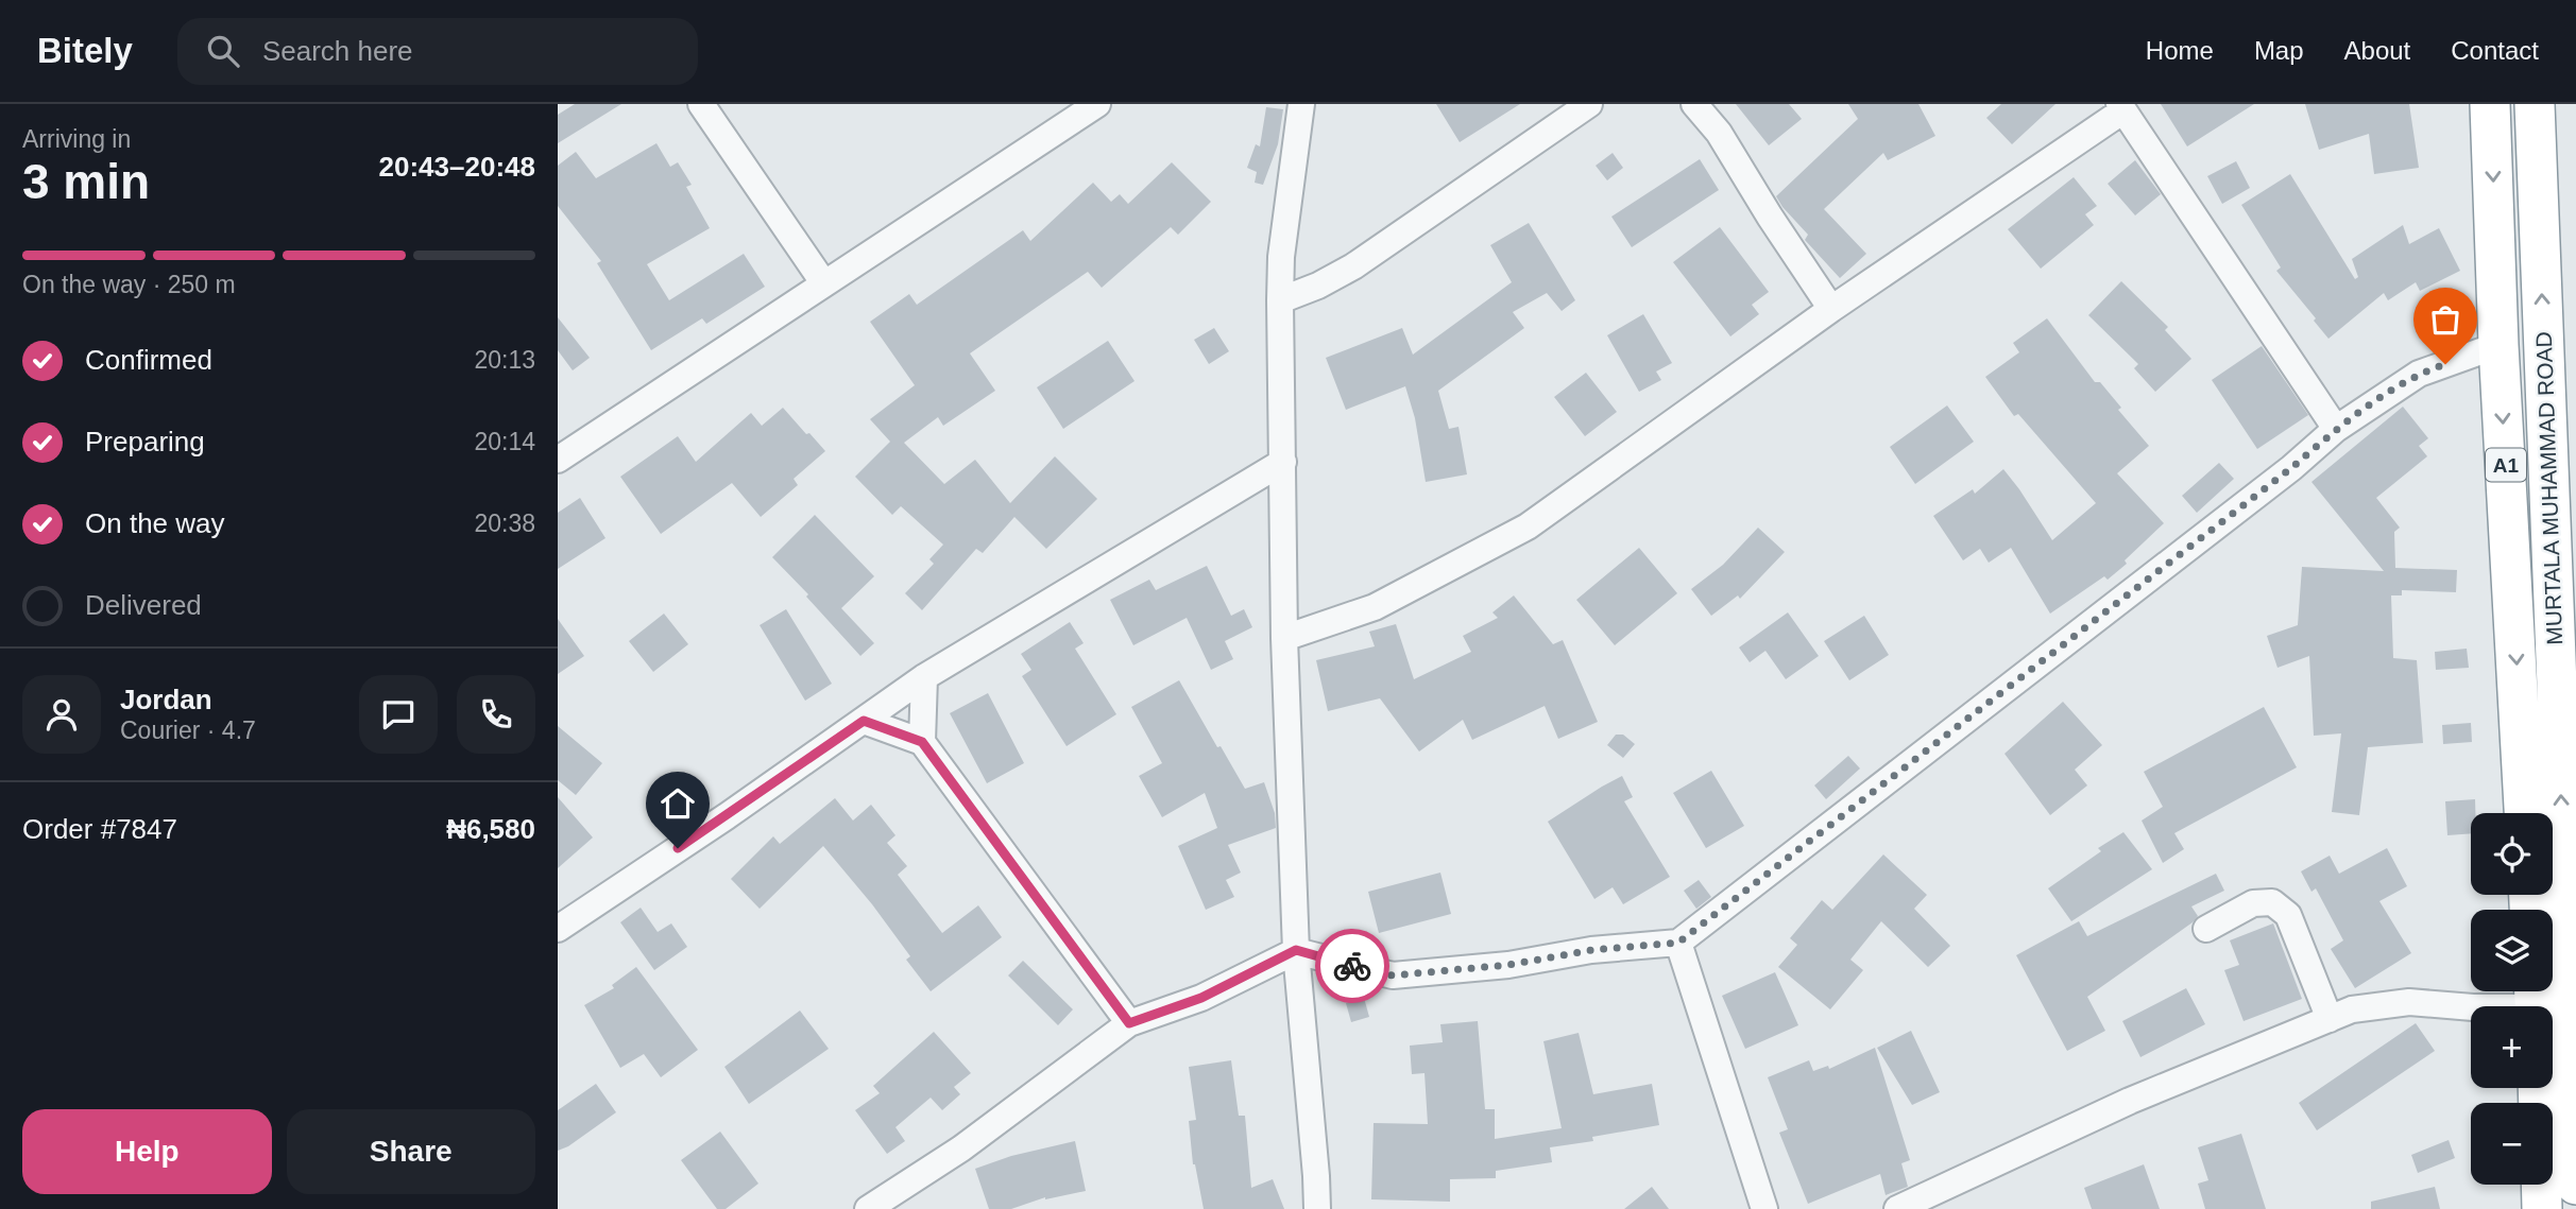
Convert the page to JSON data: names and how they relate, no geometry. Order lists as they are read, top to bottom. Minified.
{"streets":{"highway":["A1","MURTALA MUHAMMAD ROAD"]},"page":{"header":"Bitely","search":"Search here","nav":["Home","Map","About","Contact"],"heading":["3 min","Arriving in","20:43–20:48"],"panel":["Jordan","Courier · 4.7","Order #7847","₦6,580"],"bar":"On the way · 250 m","list":[["Confirmed","20:13"],["Preparing","20:14"],["On the way","20:38"],"Delivered"],"map_buttons":["+","−"],"buttons":["Help","Share"]}}
